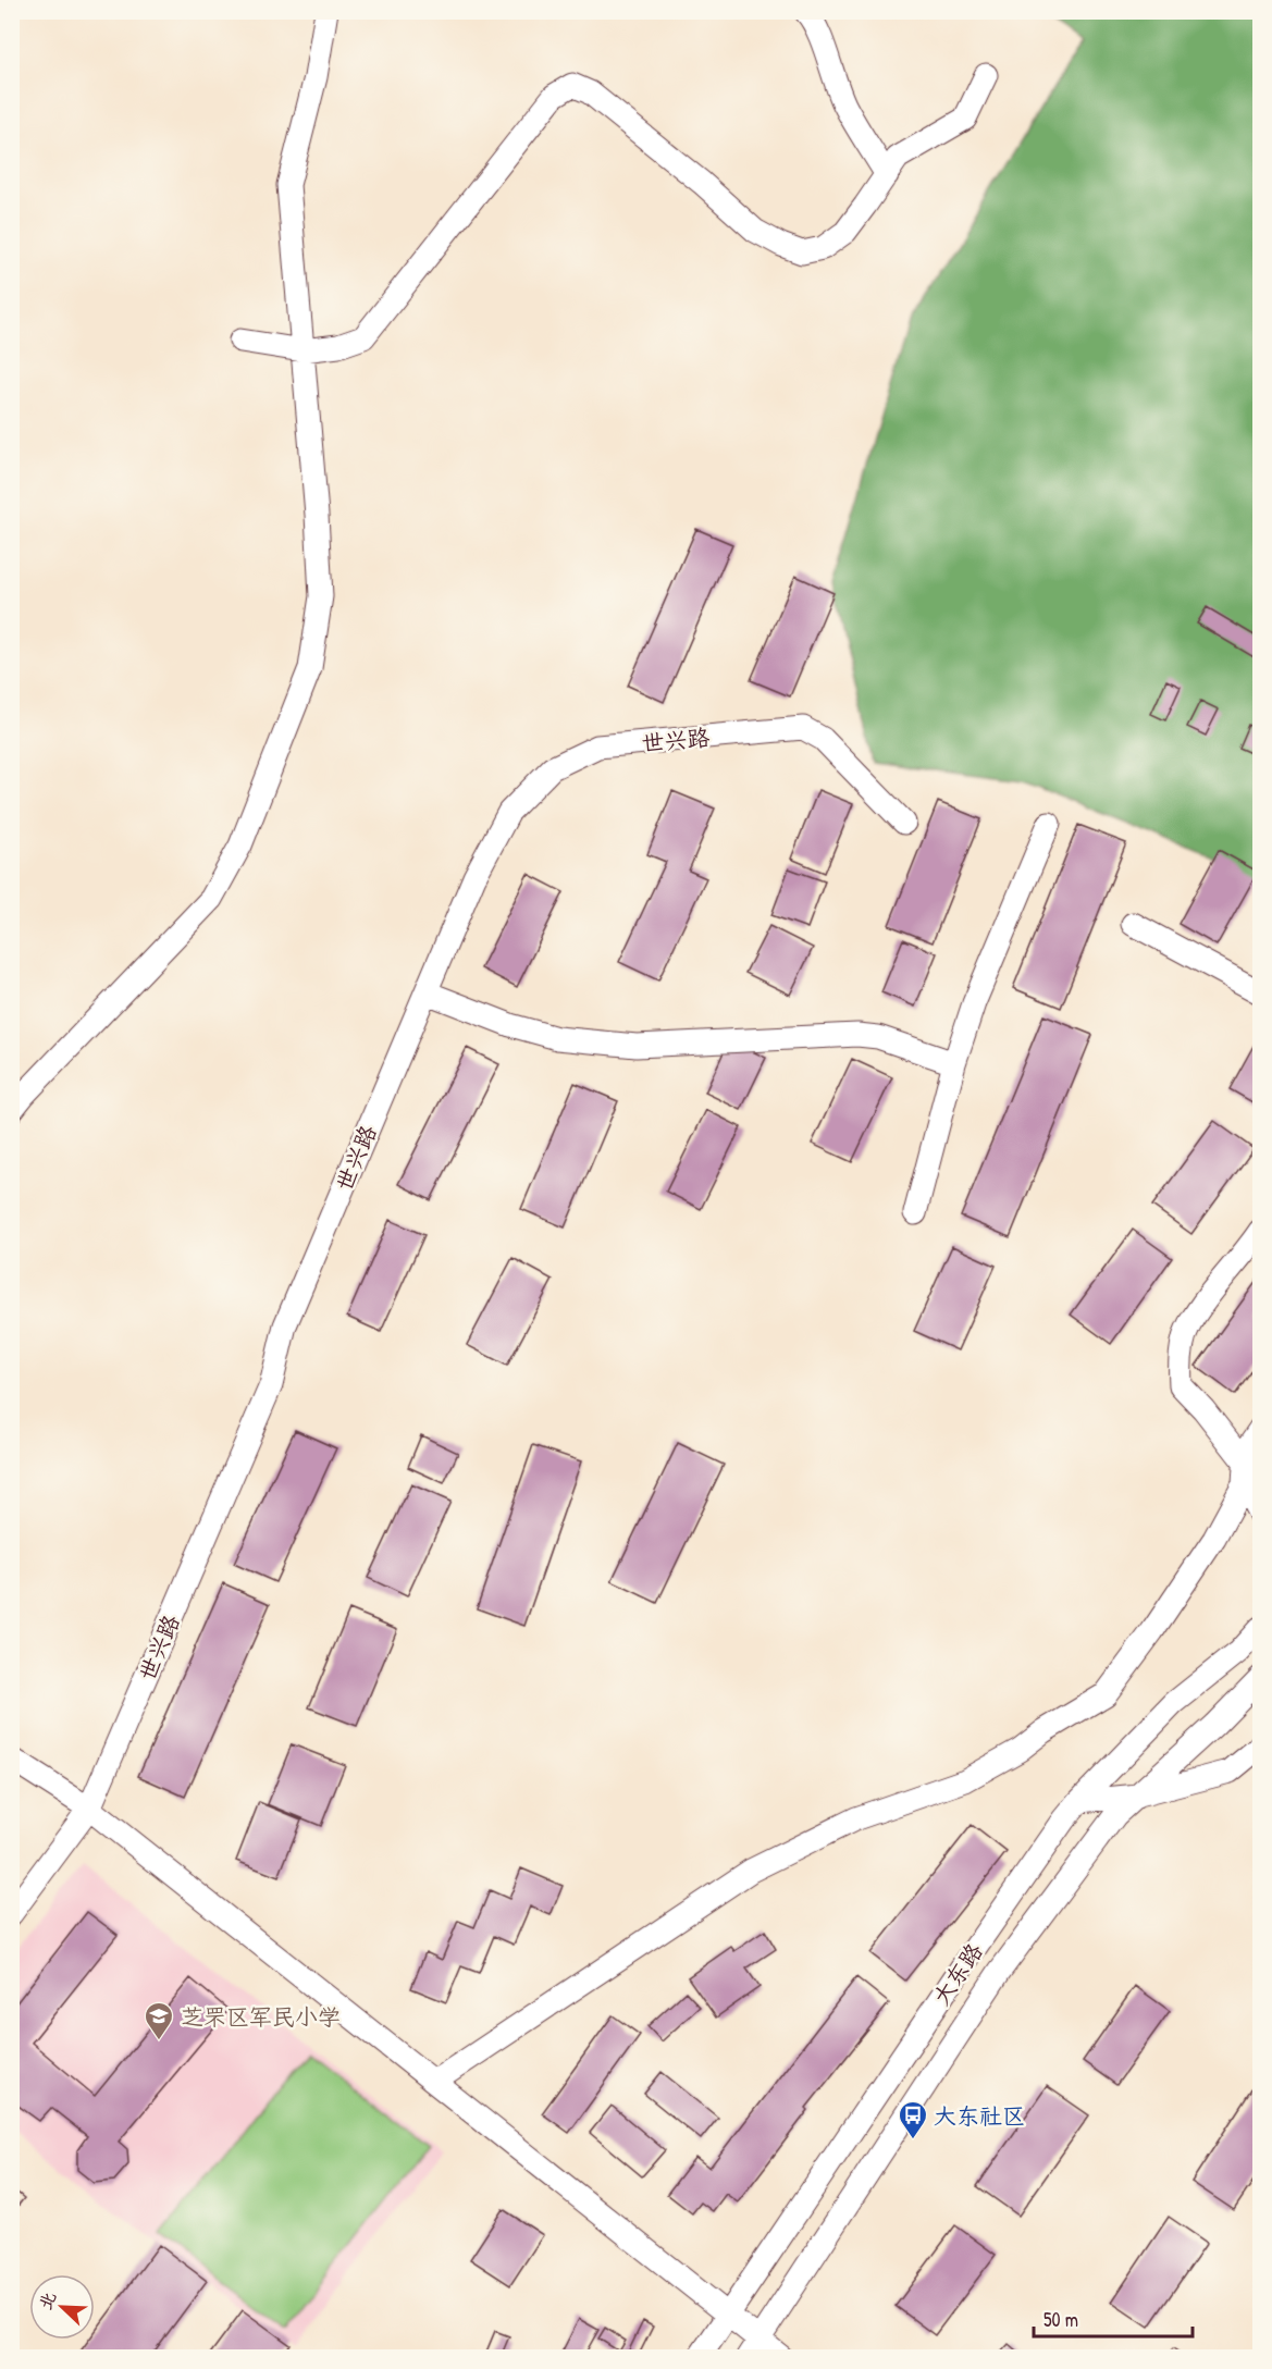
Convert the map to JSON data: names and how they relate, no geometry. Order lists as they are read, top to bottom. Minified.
{"streets":{"street":["世兴路","大东路"]},"places":{"school or university":["芝罘区军民小学"],"bus stop":["大东社区"]},"scale_bar":"50 m","north":"top left"}
